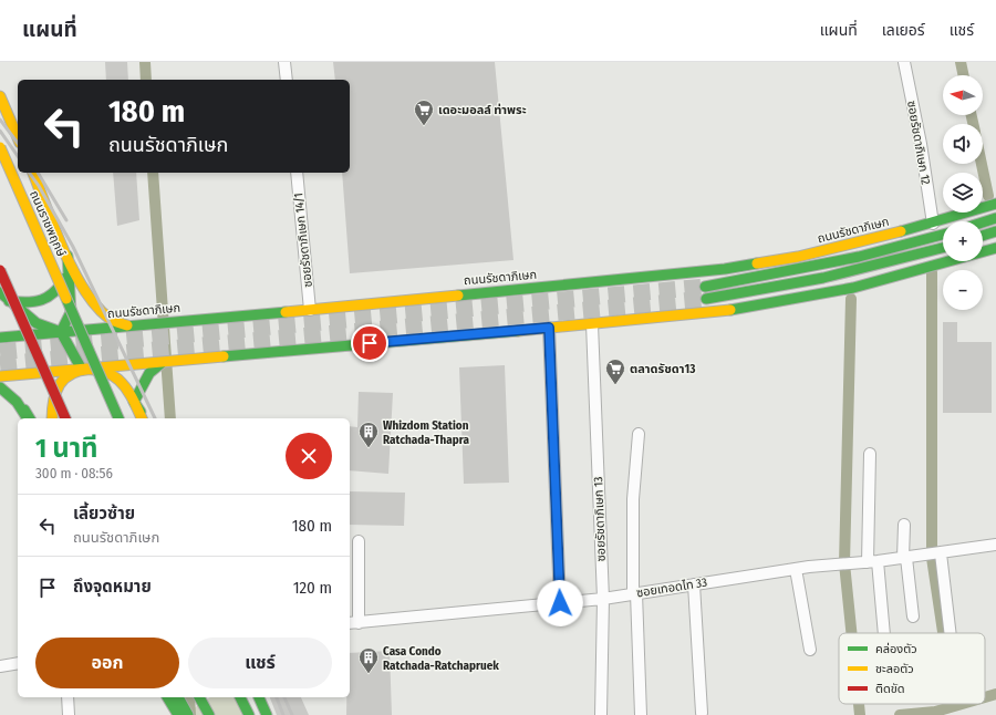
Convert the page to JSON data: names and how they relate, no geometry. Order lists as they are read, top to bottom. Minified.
{"streets":{"main road":["ถนนราชพฤกษ์","ถนนรัชดาภิเษก"],"street":["ซอยรัชดาภิเษก 12","ซอยรัชดาภิเษก 14/1","ซอยรัชดาภิเษก 13","ซอยเทอดไท 33"]},"crossings":[["ซอยรัชดาภิเษก 12","ถนนรัชดาภิเษก"],["ถนนราชพฤกษ์","ถนนรัชดาภิเษก"],["ถนนรัชดาภิเษก","ซอยรัชดาภิเษก 14/1"],["ซอยรัชดาภิเษก 13","ซอยเทอดไท 33"]],"places":{"supermarket":["เดอะมอลล์ ท่าพระ","ตลาดรัชดา13"],"building":["Whizdom Station Ratchada-Thapra","Casa Condo Ratchada-Ratchapruek"]},"legend":["คล่องตัว","ชะลอตัว","ติดขัด"],"north":"left","page":{"header":"แผนที่","nav":["แผนที่","เลเยอร์","แชร์"],"map_buttons":["+","−"],"turn":["180 m","ถนนรัชดาภิเษก"],"heading":["1 นาที","300 m · 08:56"],"list":[{"name":"เลี้ยวซ้าย","note":"ถนนรัชดาภิเษก","value":"180 m"},{"name":"ถึงจุดหมาย","value":"120 m"}],"buttons":["ออก","แชร์"]}}
